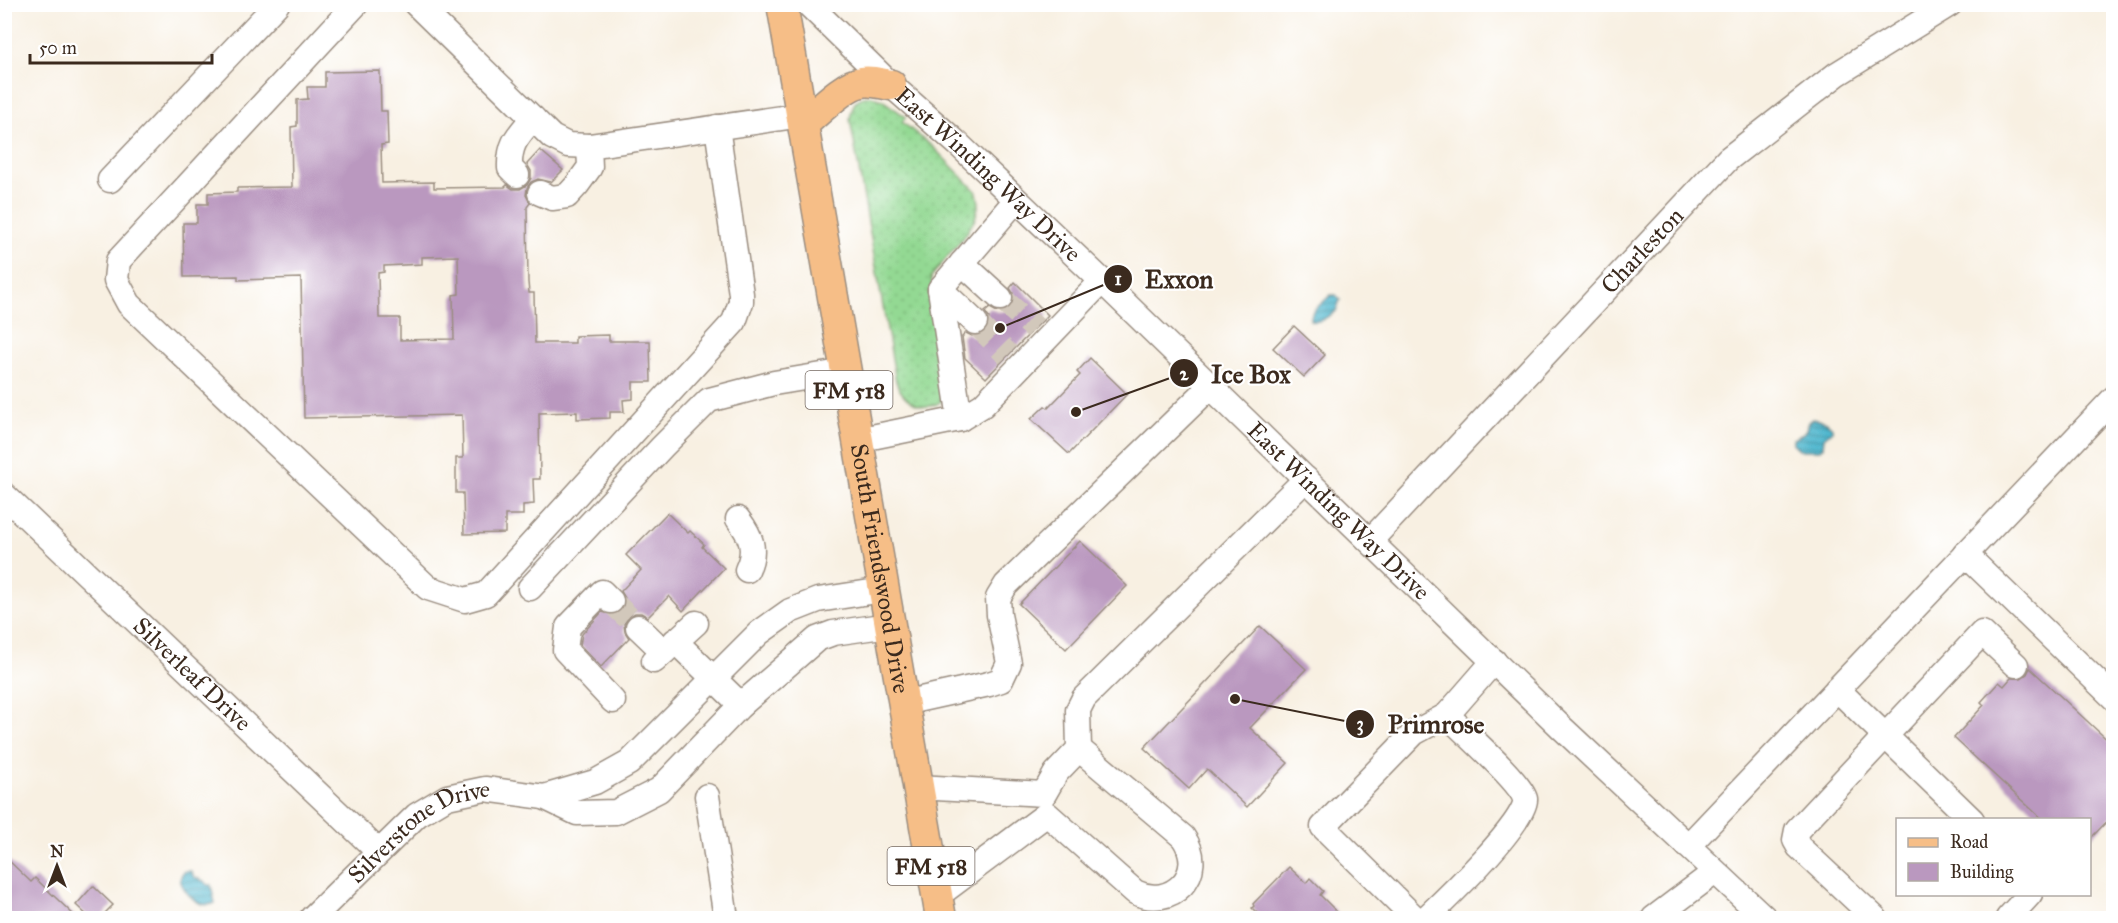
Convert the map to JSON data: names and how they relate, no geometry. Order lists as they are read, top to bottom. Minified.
{"streets":{"main road":["FM 518","South Friendswood Drive"],"street":["East Winding Way Drive","Charleston","Silverleaf Drive","Silverstone Drive"]},"crossings":[["East Winding Way Drive","Charleston"],["South Friendswood Drive","Silverstone Drive"],["Silverleaf Drive","Silverstone Drive"]],"places":["Exxon","Ice Box","Primrose"],"legend":["Road","Building"],"scale_bar":"50 m","north":"top"}
